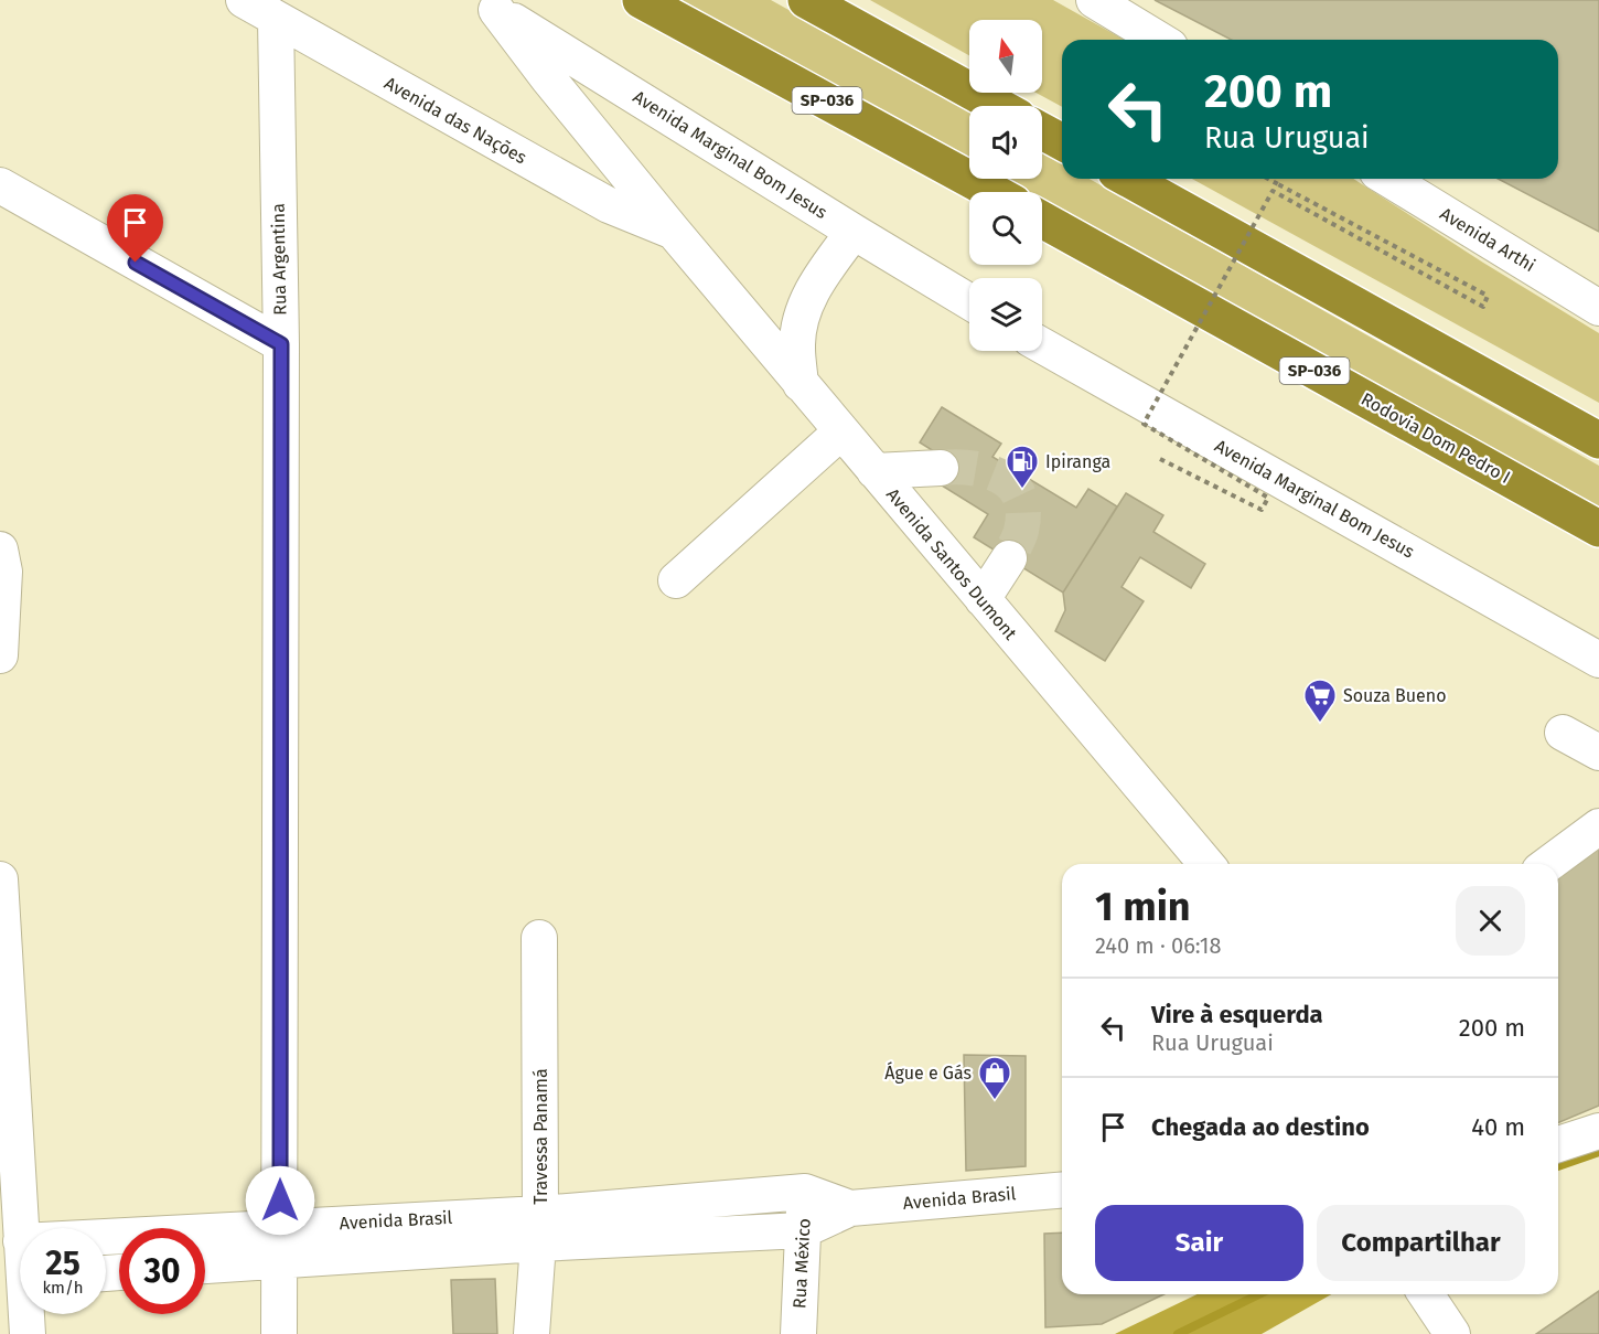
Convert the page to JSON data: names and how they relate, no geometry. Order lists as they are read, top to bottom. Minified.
{"streets":{"highway":["SP-036","Rodovia Dom Pedro I"],"street":["Avenida das Nações","Avenida Marginal Bom Jesus","Avenida Arthi","Rua Argentina","Avenida Santos Dumont","Travessa Panamá","Avenida Brasil","Rua México"]},"crossings":[["Avenida das Nações","Rua Argentina"],["Avenida das Nações","Avenida Santos Dumont"],["Avenida Marginal Bom Jesus","Avenida Santos Dumont"],["Rua Argentina","Avenida Brasil"],["Travessa Panamá","Avenida Brasil"],["Avenida Brasil","Rua México"]],"places":{"fuel station":["Ipiranga"],"supermarket":["Souza Bueno"],"shop":["Águe e Gás"]},"north":"top","page":{"turn":["200 m","Rua Uruguai"],"heading":["1 min","240 m · 06:18"],"list":[{"name":"Vire à esquerda","note":"Rua Uruguai","value":"200 m"},{"name":"Chegada ao destino","value":"40 m"}],"buttons":["Sair","Compartilhar"],"speed":"25 km/h","limit":"30"}}
